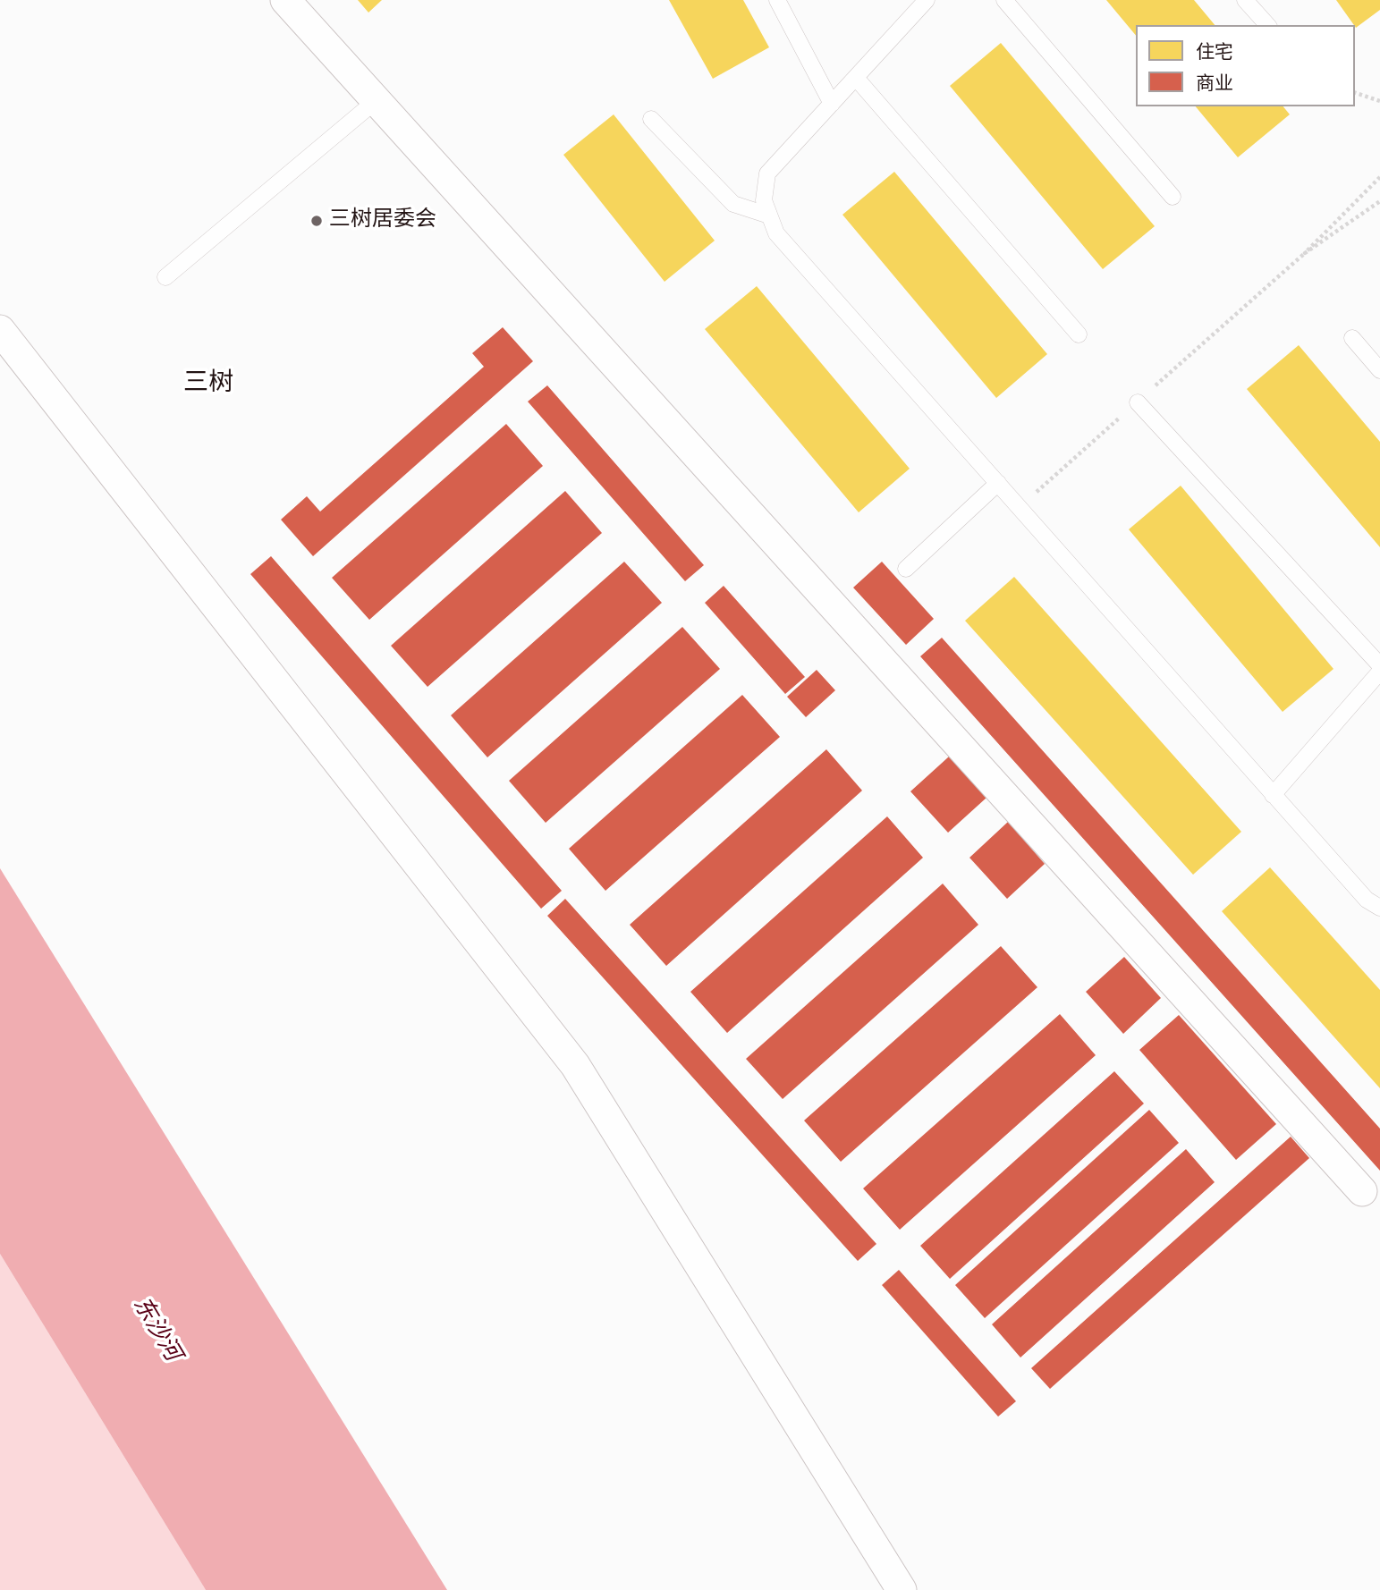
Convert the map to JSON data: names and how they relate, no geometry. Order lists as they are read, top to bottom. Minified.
{"districts":["三树"],"water":["东沙河"],"places":["三树居委会"],"legend":["住宅","商业"]}
